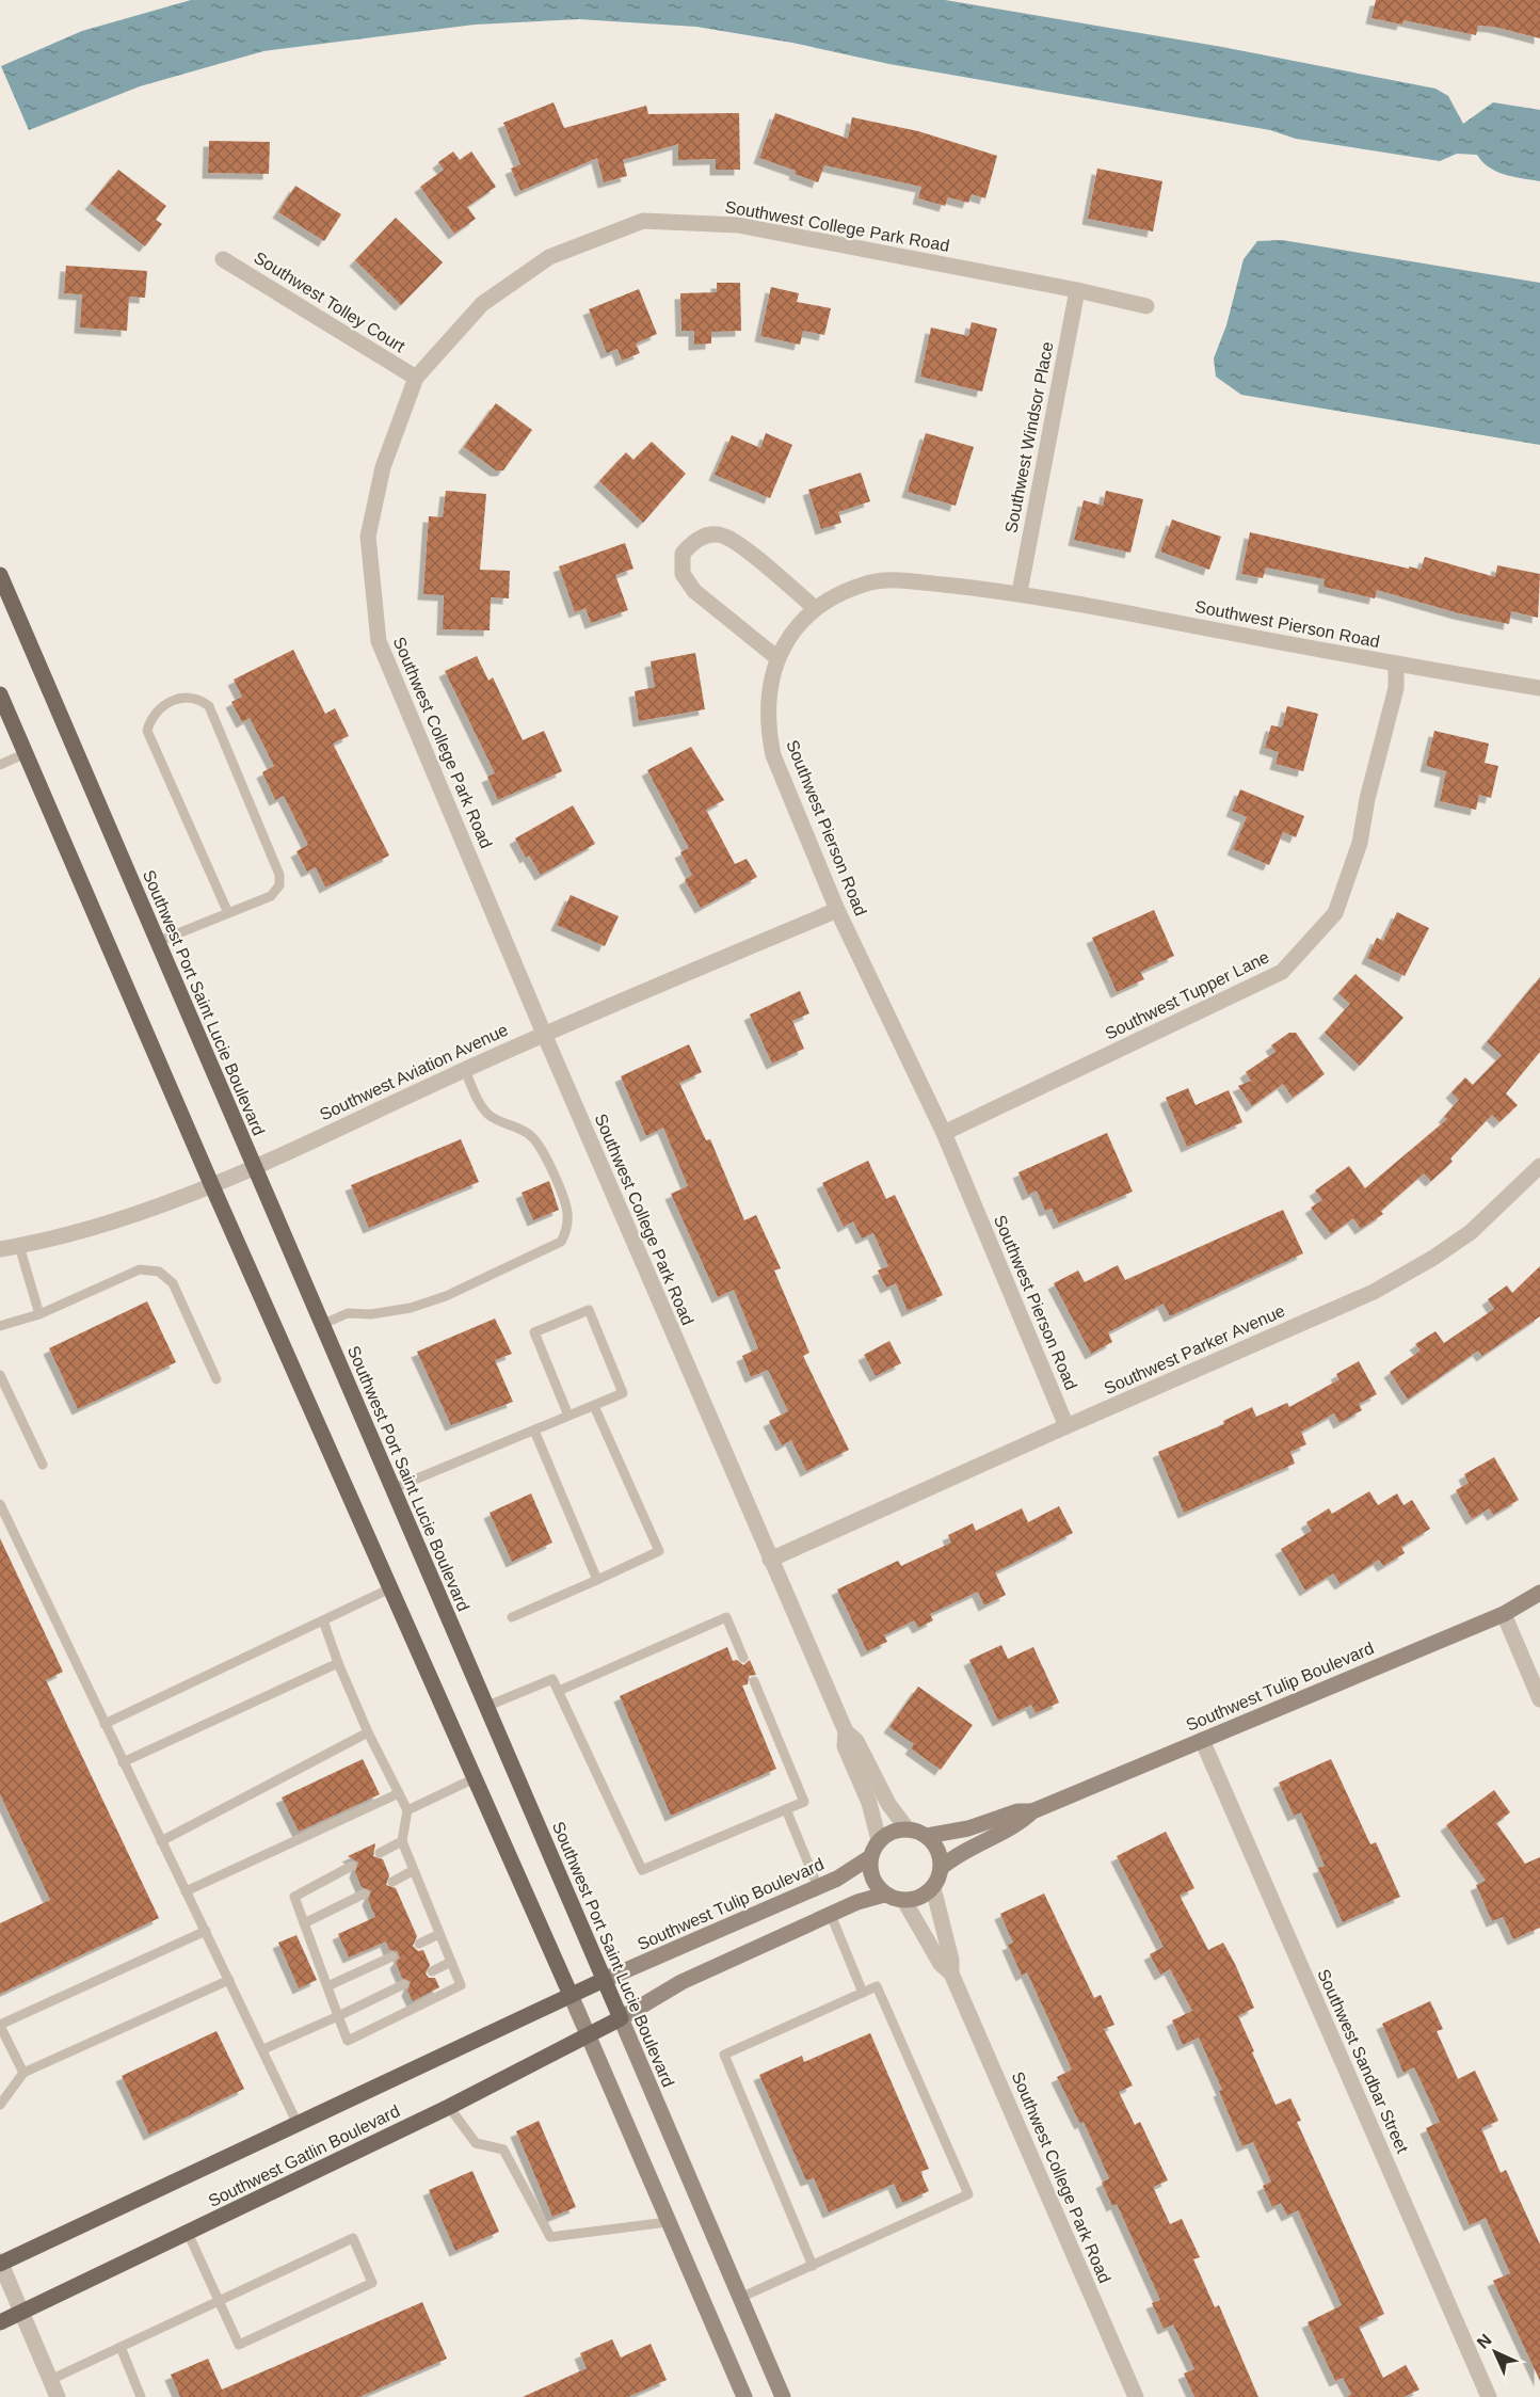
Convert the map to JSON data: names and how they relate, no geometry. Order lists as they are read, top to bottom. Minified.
{"streets":{"main road":["Southwest Port Saint Lucie Boulevard","Southwest Gatlin Boulevard"],"street":["Southwest College Park Road","Southwest Tolley Court","Southwest Windsor Place","Southwest Pierson Road","Southwest Tupper Lane","Southwest Aviation Avenue","Southwest Parker Avenue","Southwest Tulip Boulevard","Southwest Sandbar Street"]},"crossings":[["Southwest College Park Road","Southwest Tolley Court"],["Southwest College Park Road","Southwest Windsor Place"],["Southwest College Park Road","Southwest Aviation Avenue"],["Southwest College Park Road","Southwest Parker Avenue"],["Southwest College Park Road","Southwest Tulip Boulevard"],["Southwest Windsor Place","Southwest Pierson Road"],["Southwest Pierson Road","Southwest Tupper Lane"],["Southwest Pierson Road","Southwest Aviation Avenue"],["Southwest Pierson Road","Southwest Parker Avenue"],["Southwest Port Saint Lucie Boulevard","Southwest Aviation Avenue"],["Southwest Port Saint Lucie Boulevard","Southwest Tulip Boulevard"],["Southwest Port Saint Lucie Boulevard","Southwest Gatlin Boulevard"],["Southwest Tulip Boulevard","Southwest Sandbar Street"],["Southwest Tulip Boulevard","Southwest Gatlin Boulevard"]],"north":"top left"}
